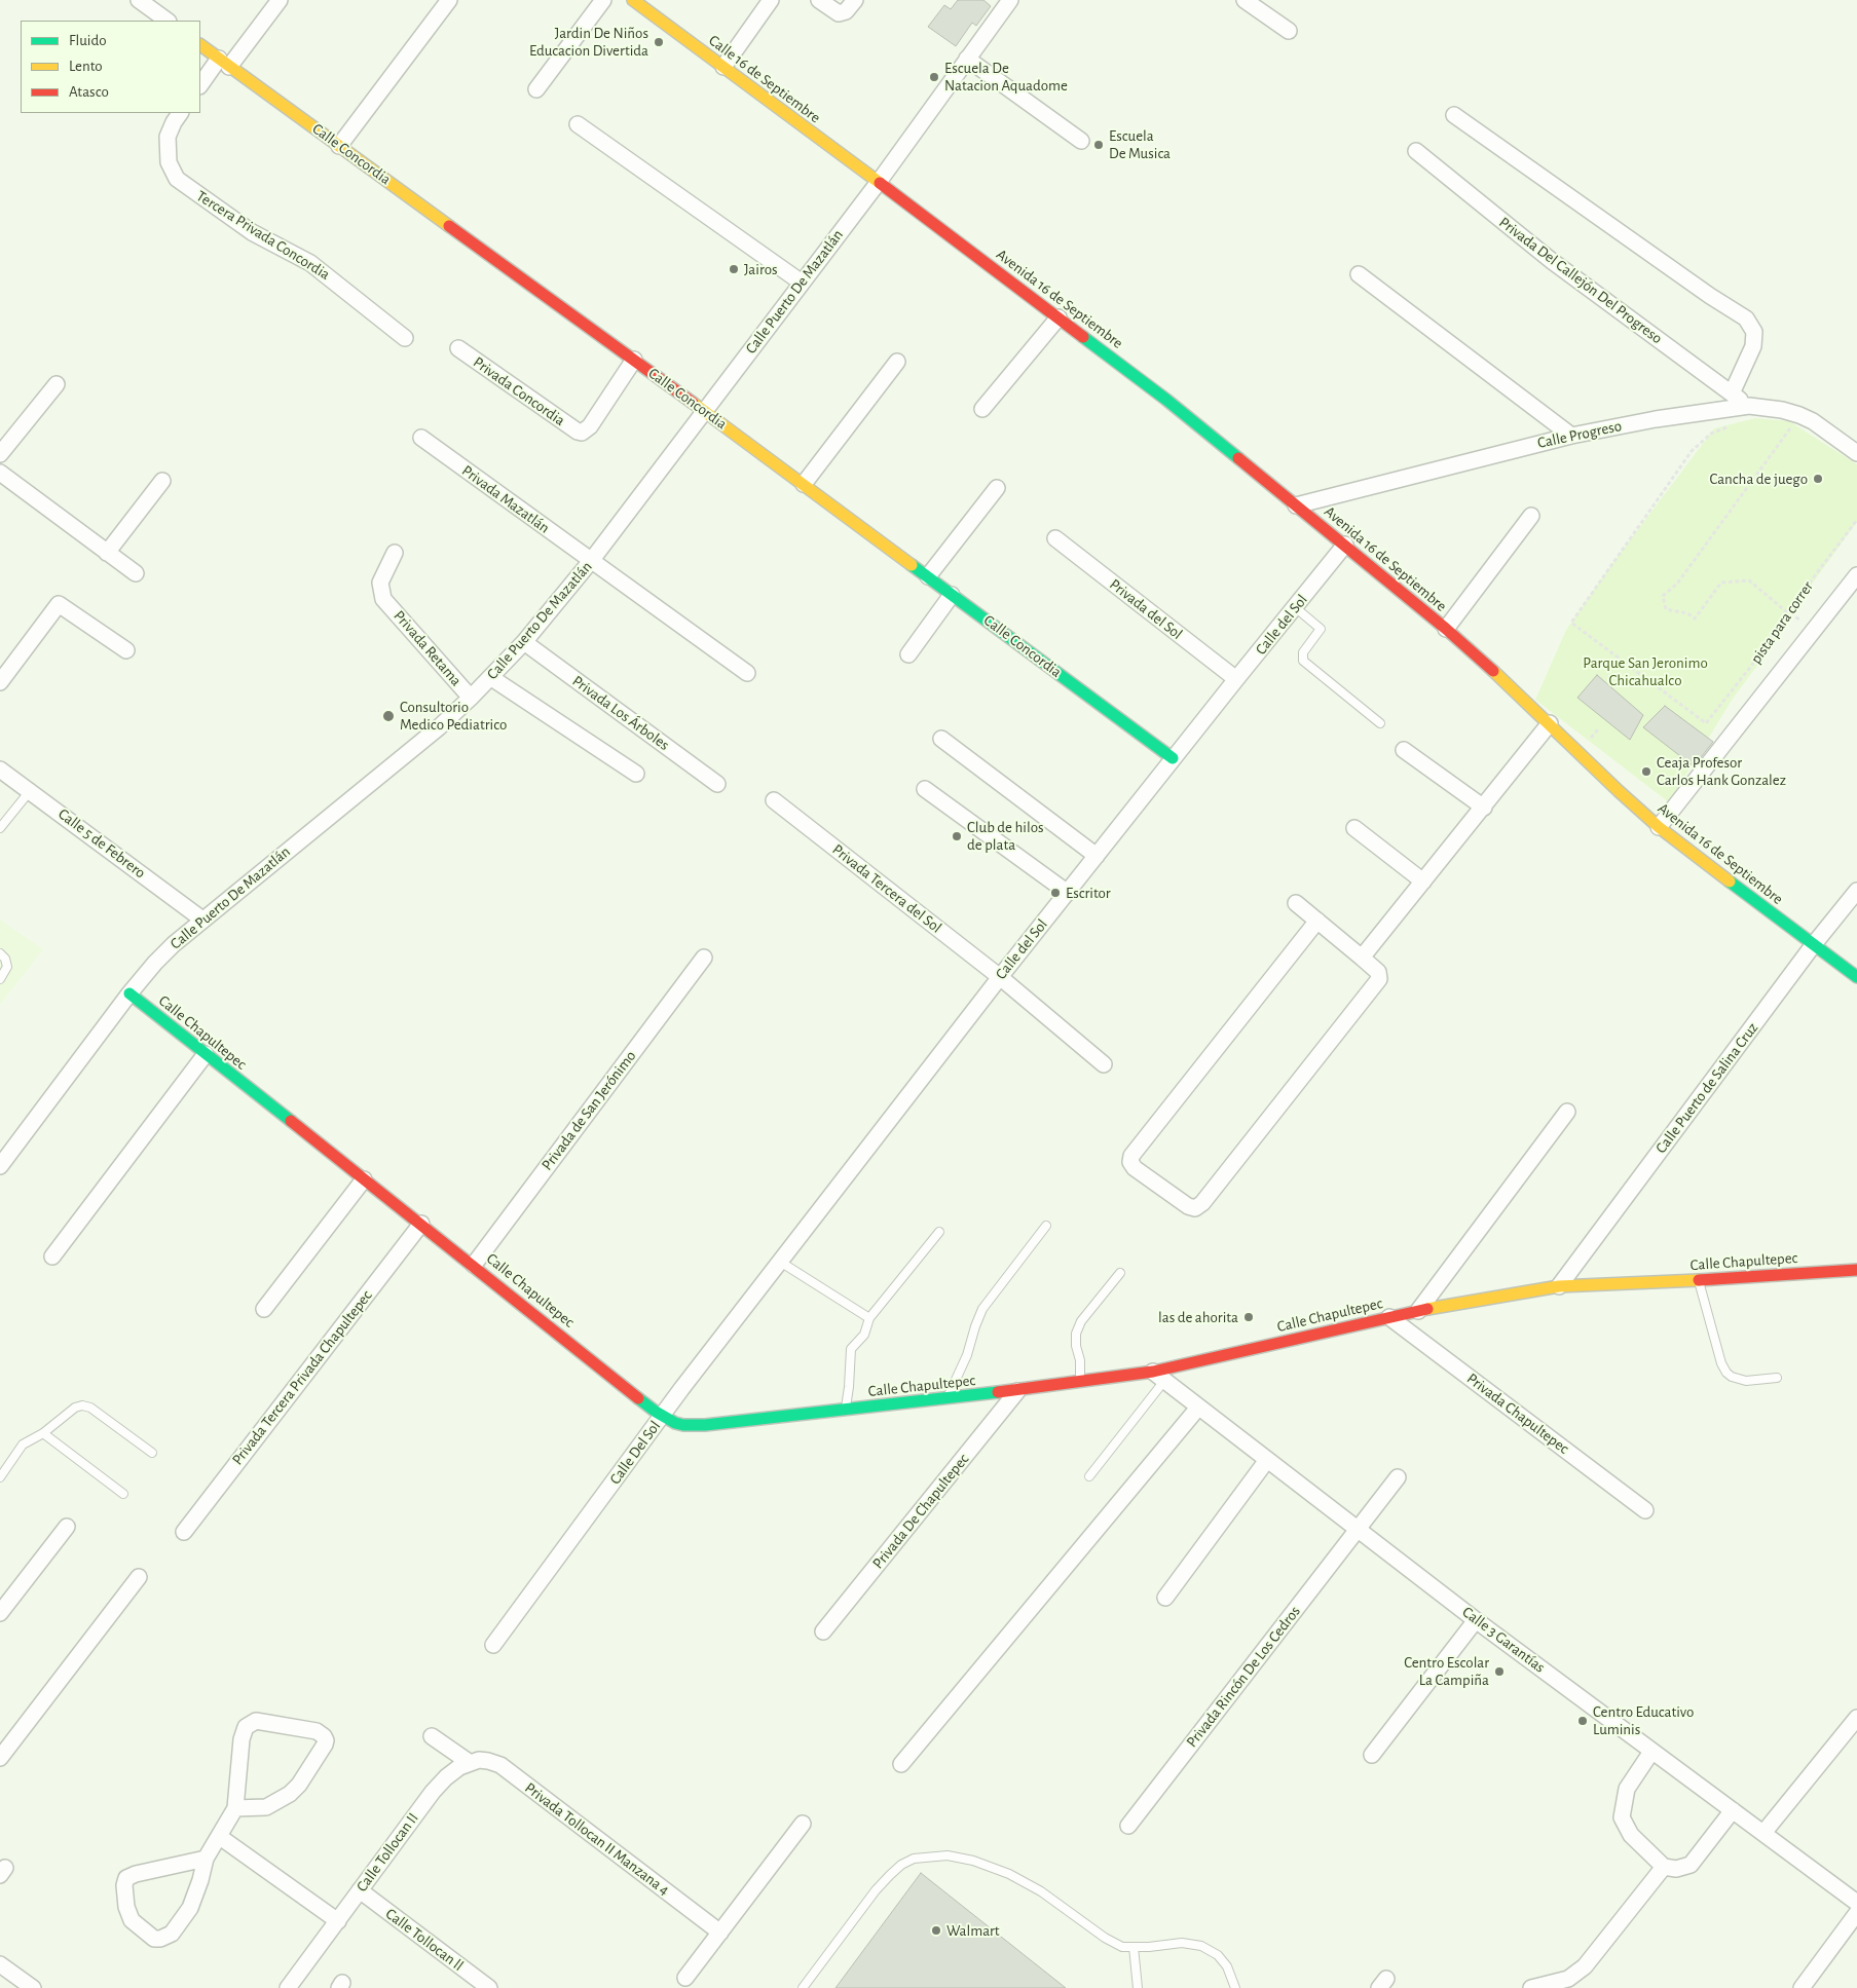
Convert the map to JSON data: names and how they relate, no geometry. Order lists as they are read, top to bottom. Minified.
{"streets":{"street":["Calle 16 de Septiembre","Calle Concordia","Tercera Privada Concordia","Privada Del Callejón Del Progreso","Calle Puerto De Mazatlán","Avenida 16 de Septiembre","Privada Concordia","Calle Progreso","Privada Mazatlán","Privada del Sol","Calle del Sol","Privada Retama","Privada Los Árboles","Calle 5 de Febrero","Privada Tercera del Sol","Calle Chapultepec","Calle Puerto de Salina Cruz","Privada de San Jerónimo","Privada Tercera Privada Chapultepec","Privada Chapultepec","Calle Del Sol","Privada De Chapultepec","Calle 3 Garantías","Privada Rincón De Los Cedros","Privada Tollocan II Manzana 4","Calle Tollocan II","Calle Tollocan ll"],"path":["pista para correr"]},"crossings":[["Calle 16 de Septiembre","Calle Puerto De Mazatlán"],["Calle 16 de Septiembre","Avenida 16 de Septiembre"],["Calle Concordia","Calle Puerto De Mazatlán"],["Calle Concordia","Privada Concordia"],["Calle Concordia","Calle del Sol"],["Privada Del Callejón Del Progreso","Calle Progreso"],["Calle Puerto De Mazatlán","Avenida 16 de Septiembre"],["Calle Puerto De Mazatlán","Privada Mazatlán"],["Calle Puerto De Mazatlán","Privada Retama"],["Calle Puerto De Mazatlán","Privada Los Árboles"],["Calle Puerto De Mazatlán","Calle 5 de Febrero"],["Calle Puerto De Mazatlán","Calle Chapultepec"],["Avenida 16 de Septiembre","Calle Progreso"],["Avenida 16 de Septiembre","Calle del Sol"],["Avenida 16 de Septiembre","Calle Puerto de Salina Cruz"],["Privada del Sol","Calle del Sol"],["Calle del Sol","Privada Tercera del Sol"],["Calle del Sol","Calle Del Sol"],["Calle Chapultepec","Calle Puerto de Salina Cruz"],["Calle Chapultepec","Privada de San Jerónimo"],["Calle Chapultepec","Privada Tercera Privada Chapultepec"],["Calle Chapultepec","Privada Chapultepec"],["Calle Chapultepec","Calle Del Sol"],["Calle Chapultepec","Privada De Chapultepec"],["Calle Chapultepec","Calle 3 Garantías"],["Calle 3 Garantías","Privada Rincón De Los Cedros"],["Privada Tollocan II Manzana 4","Calle Tollocan II"],["Calle Tollocan II","Calle Tollocan ll"]],"parks":["Parque San Jeronimo Chicahualco"],"places":["Jardin De Niños Educacion Divertida","Escuela De Natacion Aquadome","Escuela De Musica","Jairos","Cancha de juego","Consultorio Medico Pediatrico","Ceaja Profesor Carlos Hank Gonzalez","Club de hilos de plata","Escritor","las de ahorita","Centro Escolar La Campiña","Centro Educativo Luminis","Walmart"],"legend":["Fluido","Lento","Atasco"]}
